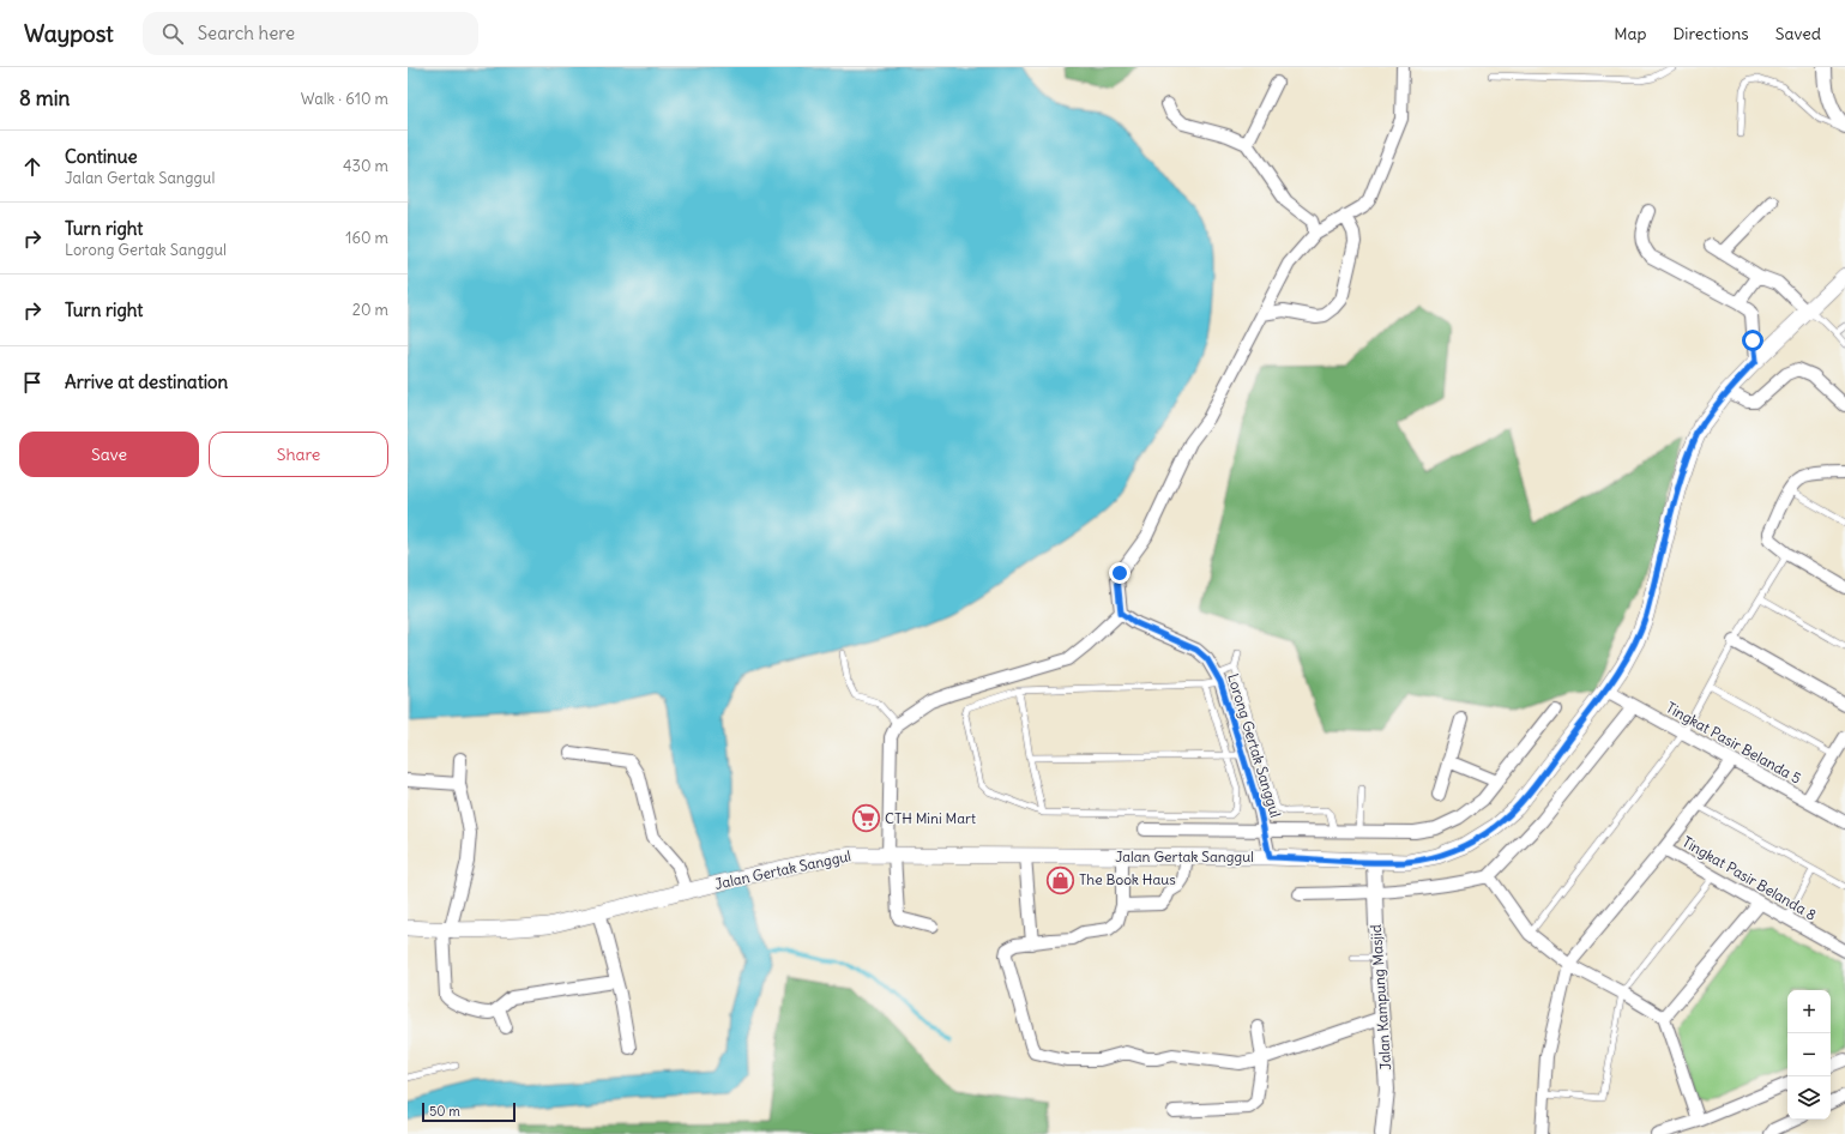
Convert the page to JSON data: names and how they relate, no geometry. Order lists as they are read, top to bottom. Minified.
{"streets":{"main road":["Jalan Gertak Sanggul"],"street":["Tingkat Pasir Belanda 5","Lorong Gertak Sanggul","Tingkat Pasir Belanda 8","Jalan Kampung Masjid"]},"crossings":[["Tingkat Pasir Belanda 5","Jalan Gertak Sanggul"],["Lorong Gertak Sanggul","Jalan Gertak Sanggul"],["Jalan Gertak Sanggul","Jalan Kampung Masjid"]],"places":{"supermarket":["CTH Mini Mart"],"shop":["The Book Haus"]},"scale_bar":"50 m","page":{"header":"Waypost","search":"Search here","nav":["Map","Directions","Saved"],"heading":["8 min","Walk · 610 m"],"list":[["Continue","Jalan Gertak Sanggul","430 m"],["Turn right","Lorong Gertak Sanggul","160 m"],["Turn right","20 m"],"Arrive at destination"],"buttons":["Save","Share"],"map_buttons":["+","−"],"scale":"50 m"}}
